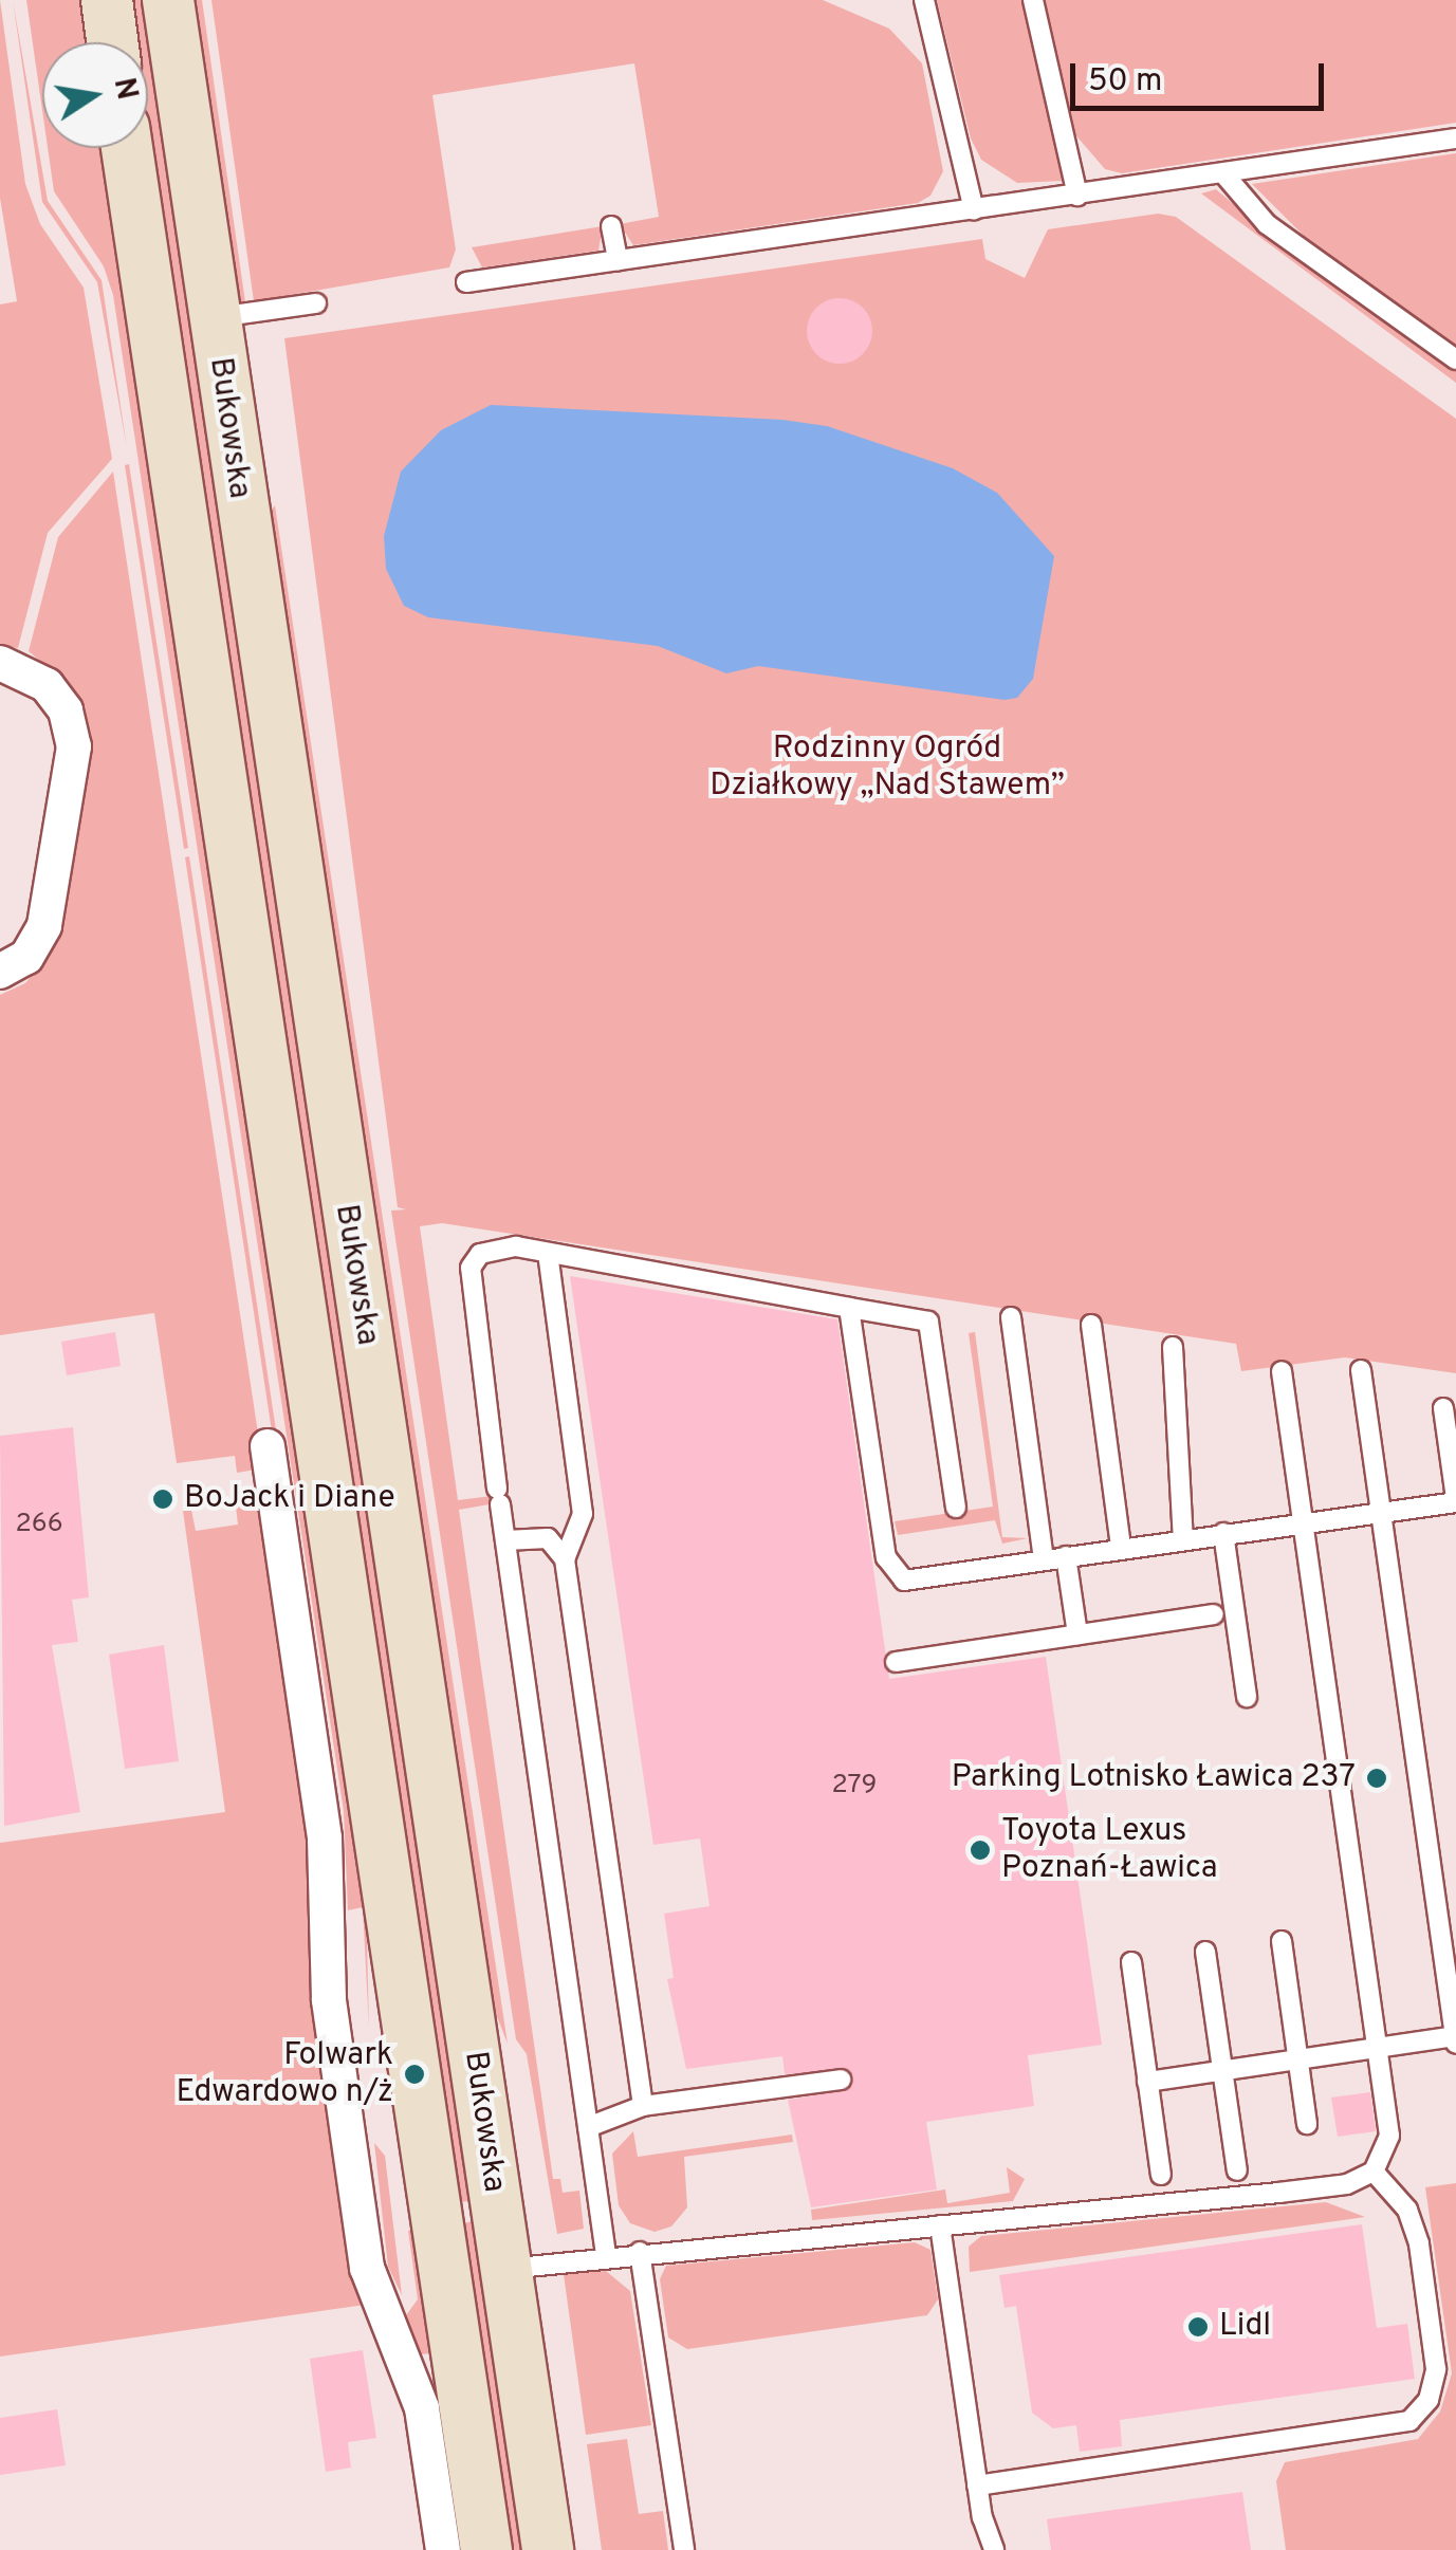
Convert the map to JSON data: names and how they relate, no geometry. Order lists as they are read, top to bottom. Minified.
{"streets":{"main road":["Bukowska"]},"parks":["Rodzinny Ogród Działkowy „Nad Stawem”"],"places":["BoJack i Diane","Parking Lotnisko Ławica 237","Toyota Lexus Poznań-Ławica","Folwark Edwardowo n/ż","Lidl"],"house_numbers":["266","279"],"scale_bar":"50 m","north":"right"}
